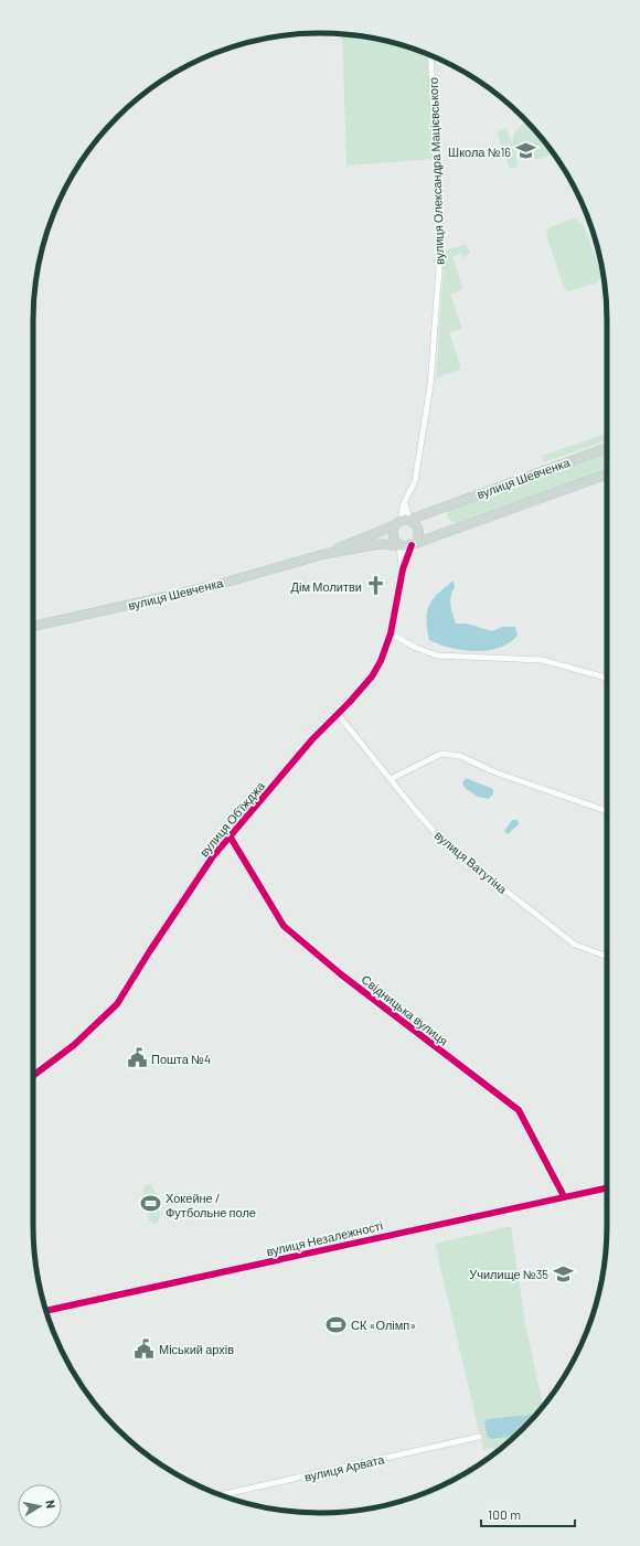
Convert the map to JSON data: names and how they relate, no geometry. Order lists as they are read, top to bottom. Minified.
{"streets":{"main road":["вулиця Шевченка"],"street":["вулиця Олександра Мацієвського","вулиця Обʼїжджа","вулиця Ватутіна","Свідницька вулиця","вулиця Незалежності","вулиця Арвата"]},"crossings":[["вулиця Олександра Мацієвського","вулиця Шевченка"],["вулиця Олександра Мацієвського","вулиця Обʼїжджа"],["вулиця Шевченка","вулиця Обʼїжджа"],["вулиця Обʼїжджа","вулиця Ватутіна"],["вулиця Обʼїжджа","Свідницька вулиця"],["Свідницька вулиця","вулиця Незалежності"]],"places":{"school or university":["Школа №16","Училище №35"],"church":["Дім Молитви"],"public building":["Пошта №4","Міський архів"],"sports":["Хокейне / Футбольне поле","СК «Олімп»"]},"scale_bar":"100 m","north":"right"}
